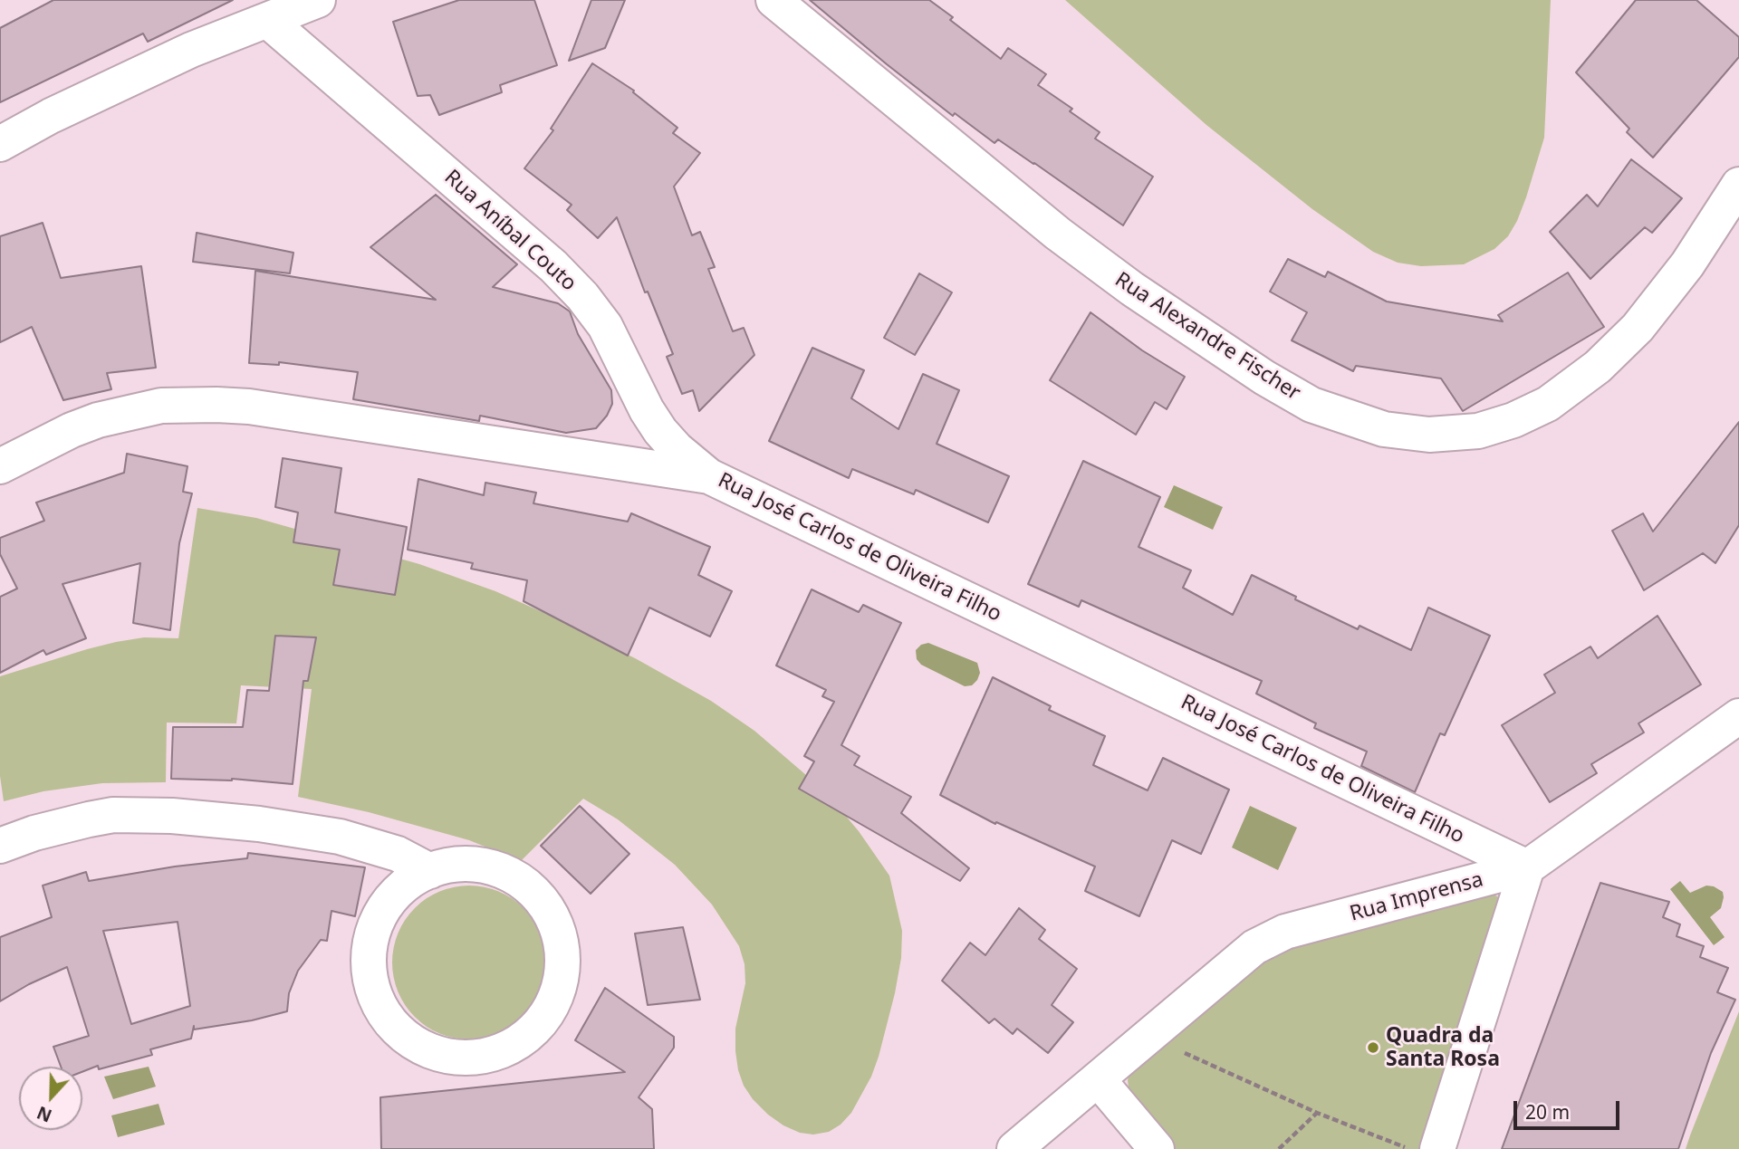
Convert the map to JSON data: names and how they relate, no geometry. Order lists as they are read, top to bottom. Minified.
{"streets":{"street":["Rua Aníbal Couto","Rua Alexandre Fischer","Rua José Carlos de Oliveira Filho","Rua Imprensa"]},"crossings":[["Rua Aníbal Couto","Rua José Carlos de Oliveira Filho"],["Rua José Carlos de Oliveira Filho","Rua Imprensa"]],"places":["Quadra da Santa Rosa"],"scale_bar":"20 m","north":"bottom"}
